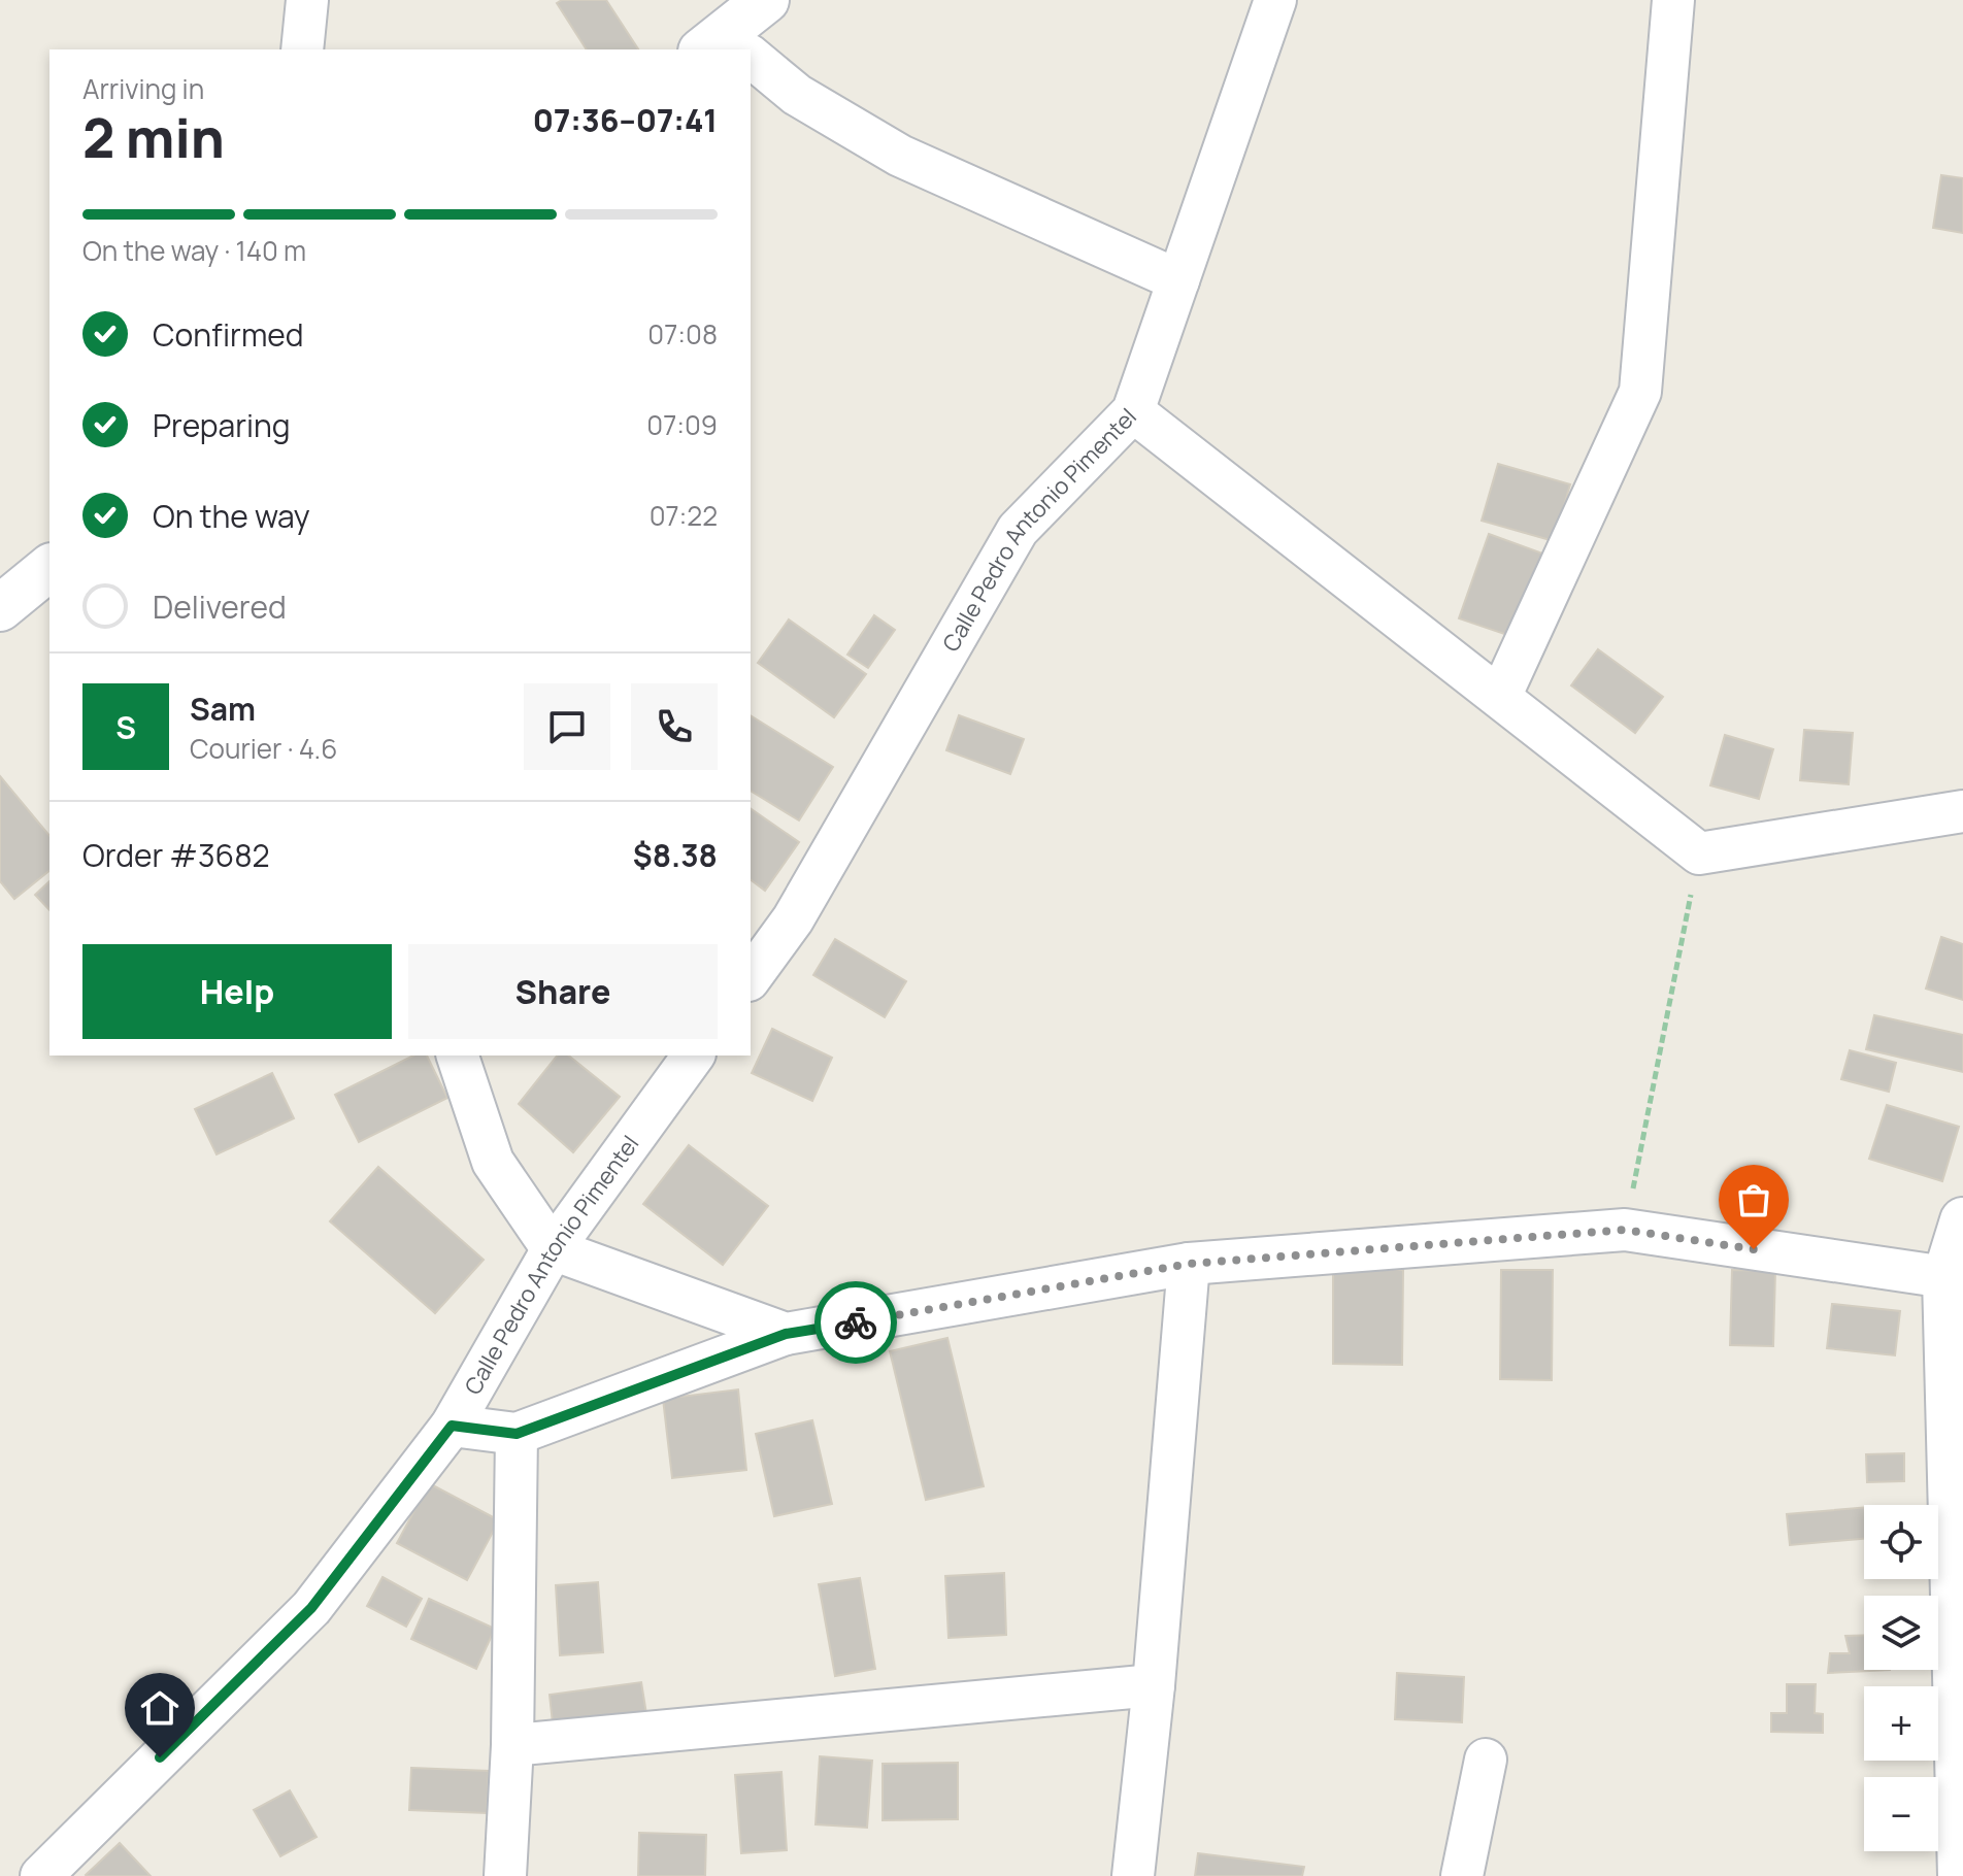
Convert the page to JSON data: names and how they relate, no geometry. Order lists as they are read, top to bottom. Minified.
{"streets":{"street":["Calle Pedro Antonio Pimentel"]},"page":{"heading":["2 min","Arriving in","07:36–07:41"],"panel":["Sam","Courier · 4.6","Order #3682","$8.38"],"bar":"On the way · 140 m","list":[["Confirmed","07:08"],["Preparing","07:09"],["On the way","07:22"],"Delivered"],"round":"S","buttons":["Help","Share"],"map_buttons":["+","−"]}}
